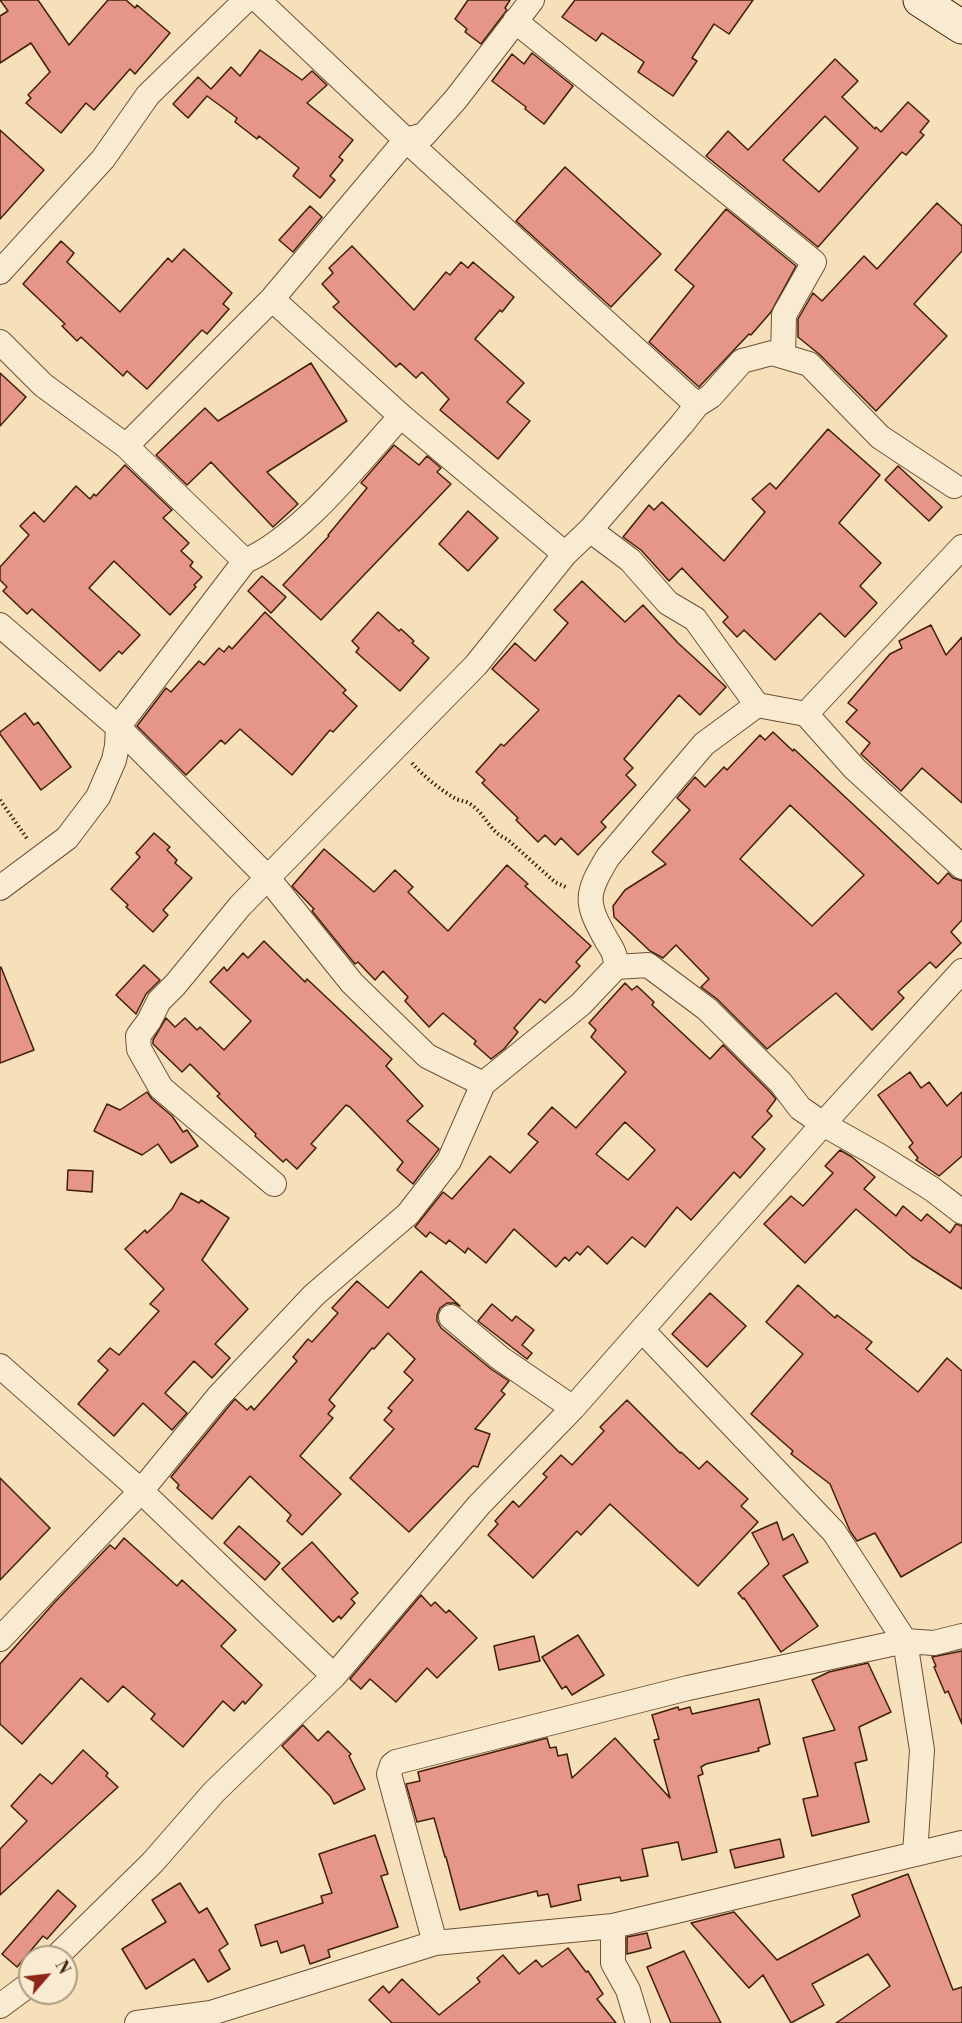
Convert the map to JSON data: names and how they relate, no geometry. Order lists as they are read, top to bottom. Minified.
{"north":"top right"}
